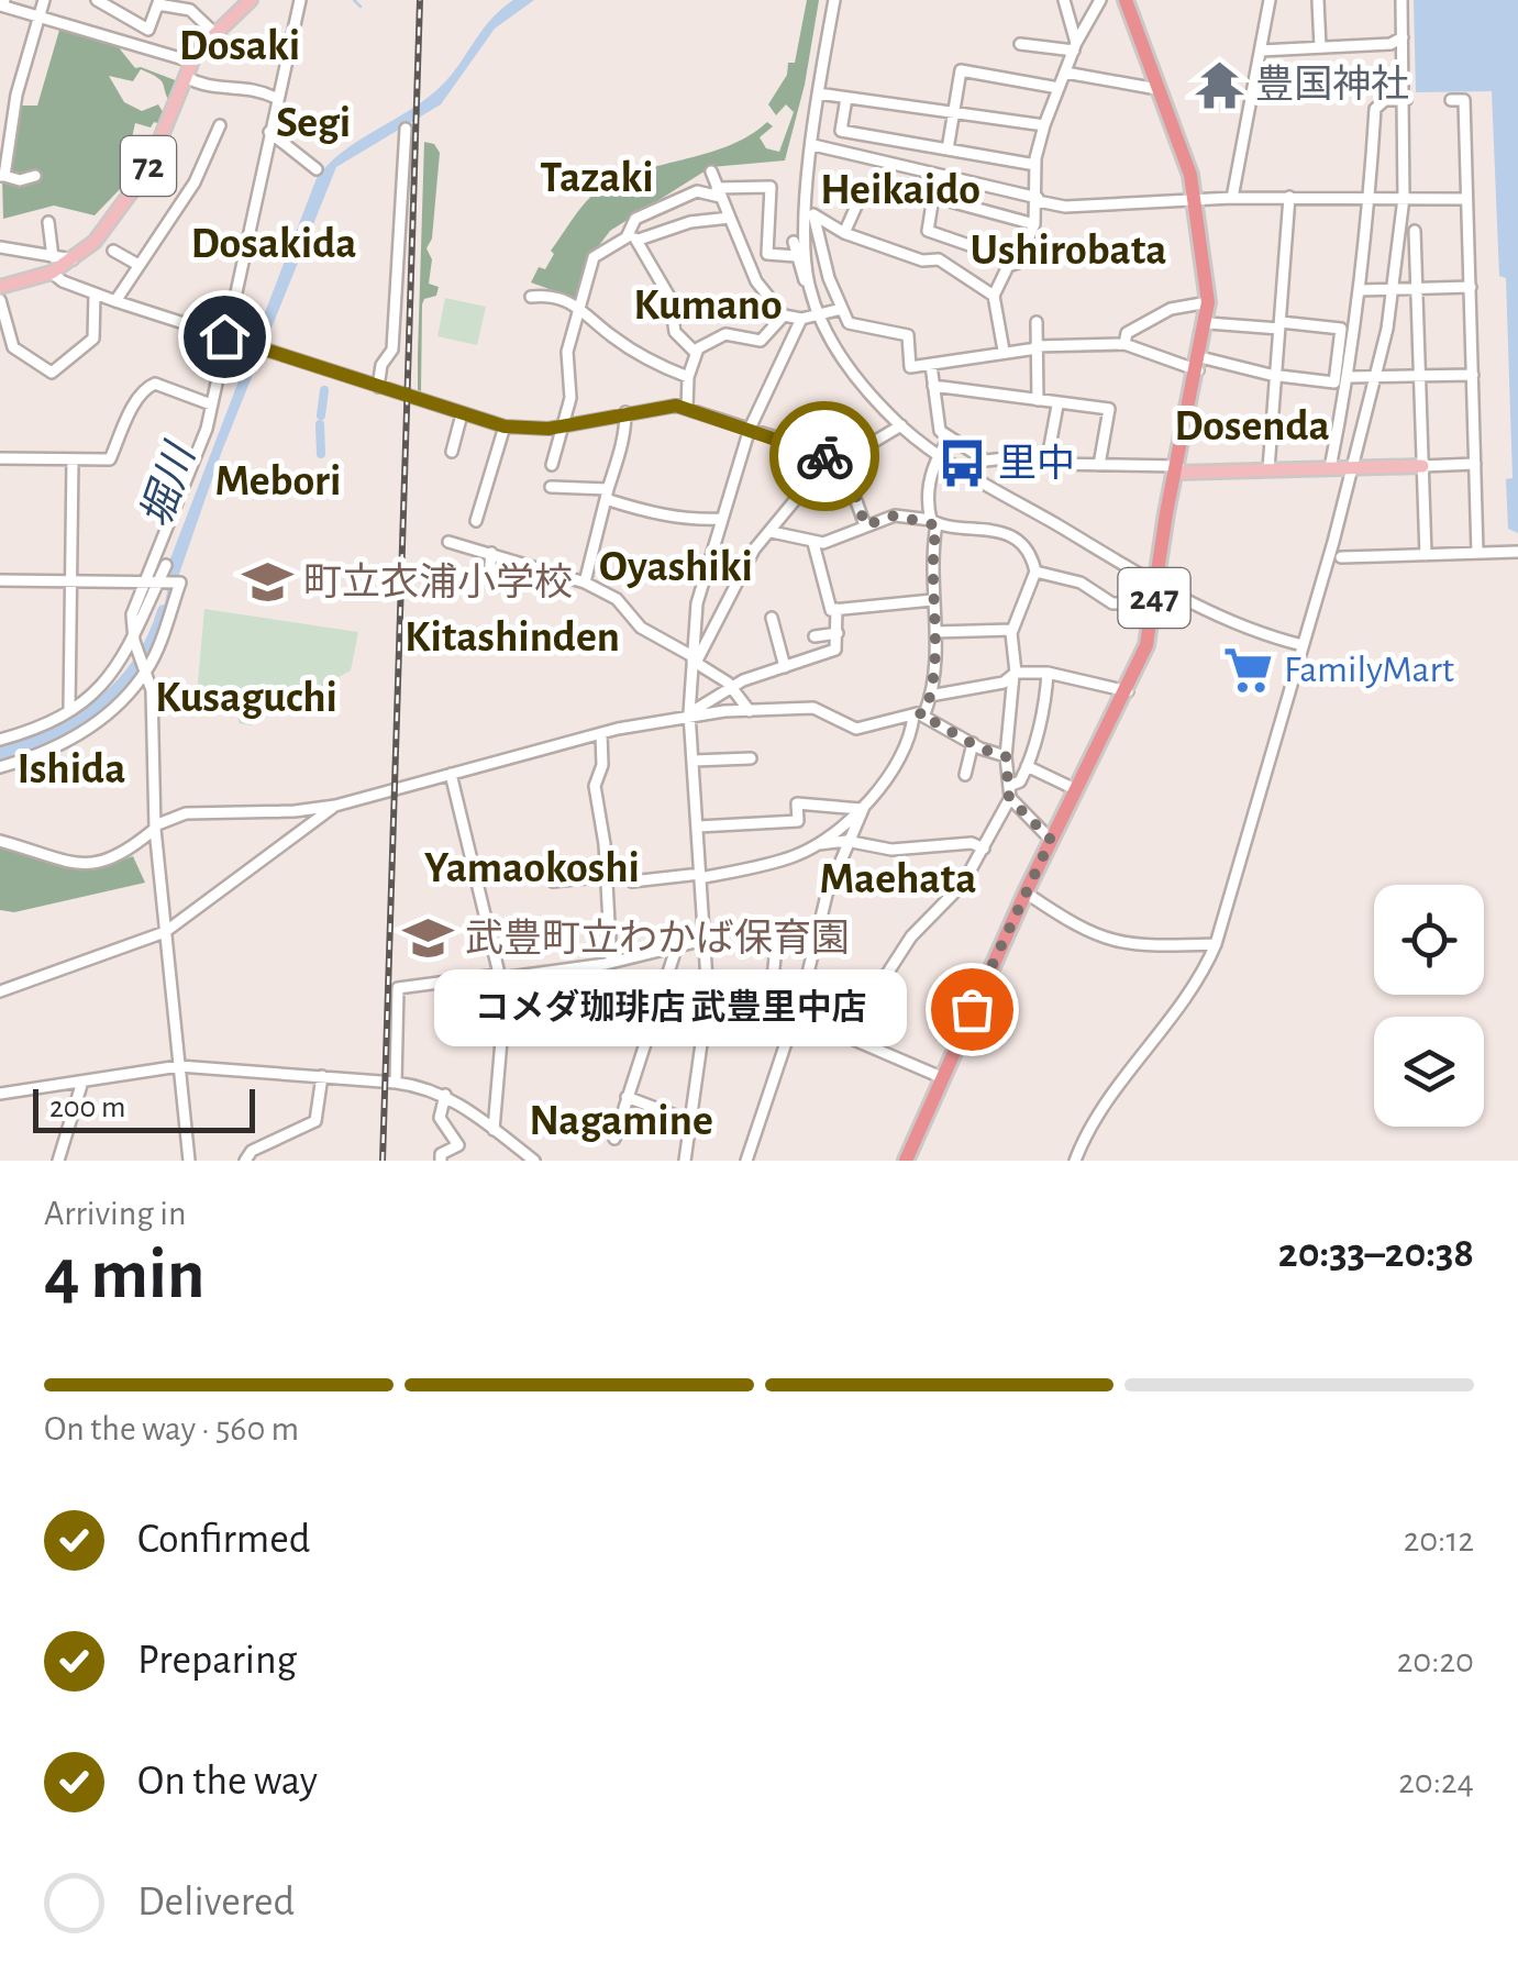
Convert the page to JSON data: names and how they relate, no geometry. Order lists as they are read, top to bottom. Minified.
{"streets":{"highway":["247"],"main road":["72"]},"districts":["Dosaki","Segi","Tazaki","Heikaido","Dosakida","Ushirobata","Kumano","Dosenda","Mebori","Oyashiki","Kitashinden","Kusaguchi","Ishida","Yamaokoshi","Maehata","Nagamine"],"water":["堀川"],"places":{"temple":["豊国神社"],"bus stop":["里中"],"school or university":["町立衣浦小学校","武豊町立わかば保育園"],"supermarket":["FamilyMart"],"other":["コメダ珈琲店 武豊里中店"]},"scale_bar":"200 m","page":{"bubble":"コメダ珈琲店 武豊里中店","scale":"200 m","heading":["4 min","Arriving in","20:33–20:38"],"bar":"On the way · 560 m","list":[["Confirmed","20:12"],["Preparing","20:20"],["On the way","20:24"],"Delivered"]}}
